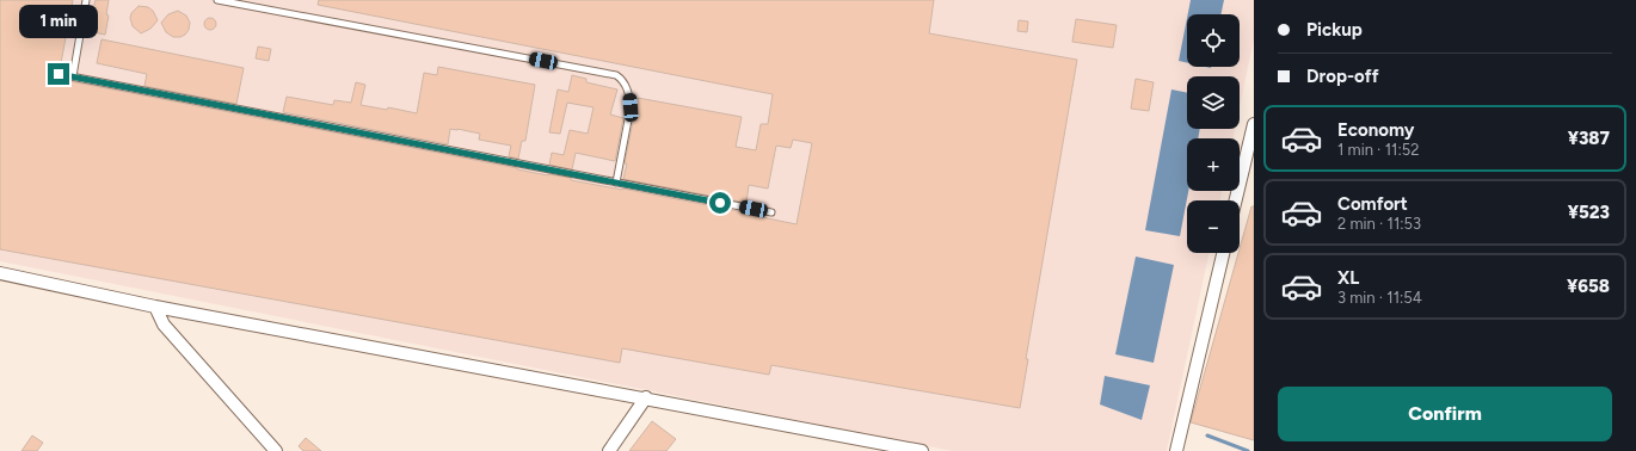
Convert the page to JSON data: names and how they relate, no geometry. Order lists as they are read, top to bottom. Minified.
{"page":{"banner":["Pickup","Drop-off"],"bubble":"1 min","map_buttons":["+","−"],"list":[{"name":"Economy","note":"1 min · 11:52","value":"¥387"},{"name":"Comfort","note":"2 min · 11:53","value":"¥523"},{"name":"XL","note":"3 min · 11:54","value":"¥658"}],"buttons":"Confirm"}}
